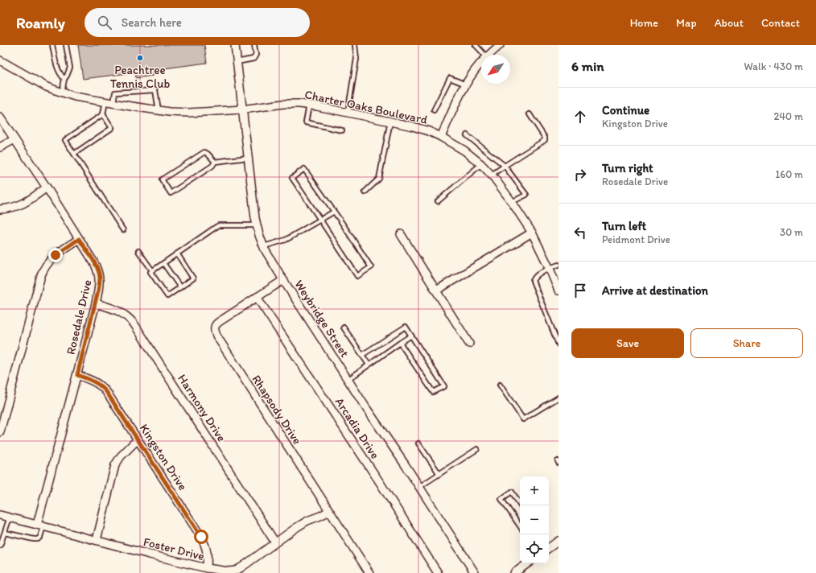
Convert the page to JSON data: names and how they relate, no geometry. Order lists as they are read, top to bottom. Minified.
{"streets":{"street":["Charter Oaks Boulevard","Rosedale Drive","Weybridge Street","Harmony Drive","Rhapsody Drive","Arcadia Drive","Kingston Drive","Foster Drive"]},"crossings":[["Charter Oaks Boulevard","Weybridge Street"],["Rosedale Drive","Harmony Drive"],["Rosedale Drive","Kingston Drive"],["Rosedale Drive","Foster Drive"],["Weybridge Street","Rhapsody Drive"],["Harmony Drive","Foster Drive"],["Rhapsody Drive","Arcadia Drive"],["Rhapsody Drive","Foster Drive"],["Kingston Drive","Foster Drive"]],"places":["Peachtree Tennis Club"],"north":"bottom left","page":{"header":"Roamly","search":"Search here","nav":["Home","Map","About","Contact"],"heading":["6 min","Walk · 430 m"],"list":[["Continue","Kingston Drive","240 m"],["Turn right","Rosedale Drive","160 m"],["Turn left","Peidmont Drive","30 m"],"Arrive at destination"],"buttons":["Save","Share"],"map_buttons":["+","−"]}}
